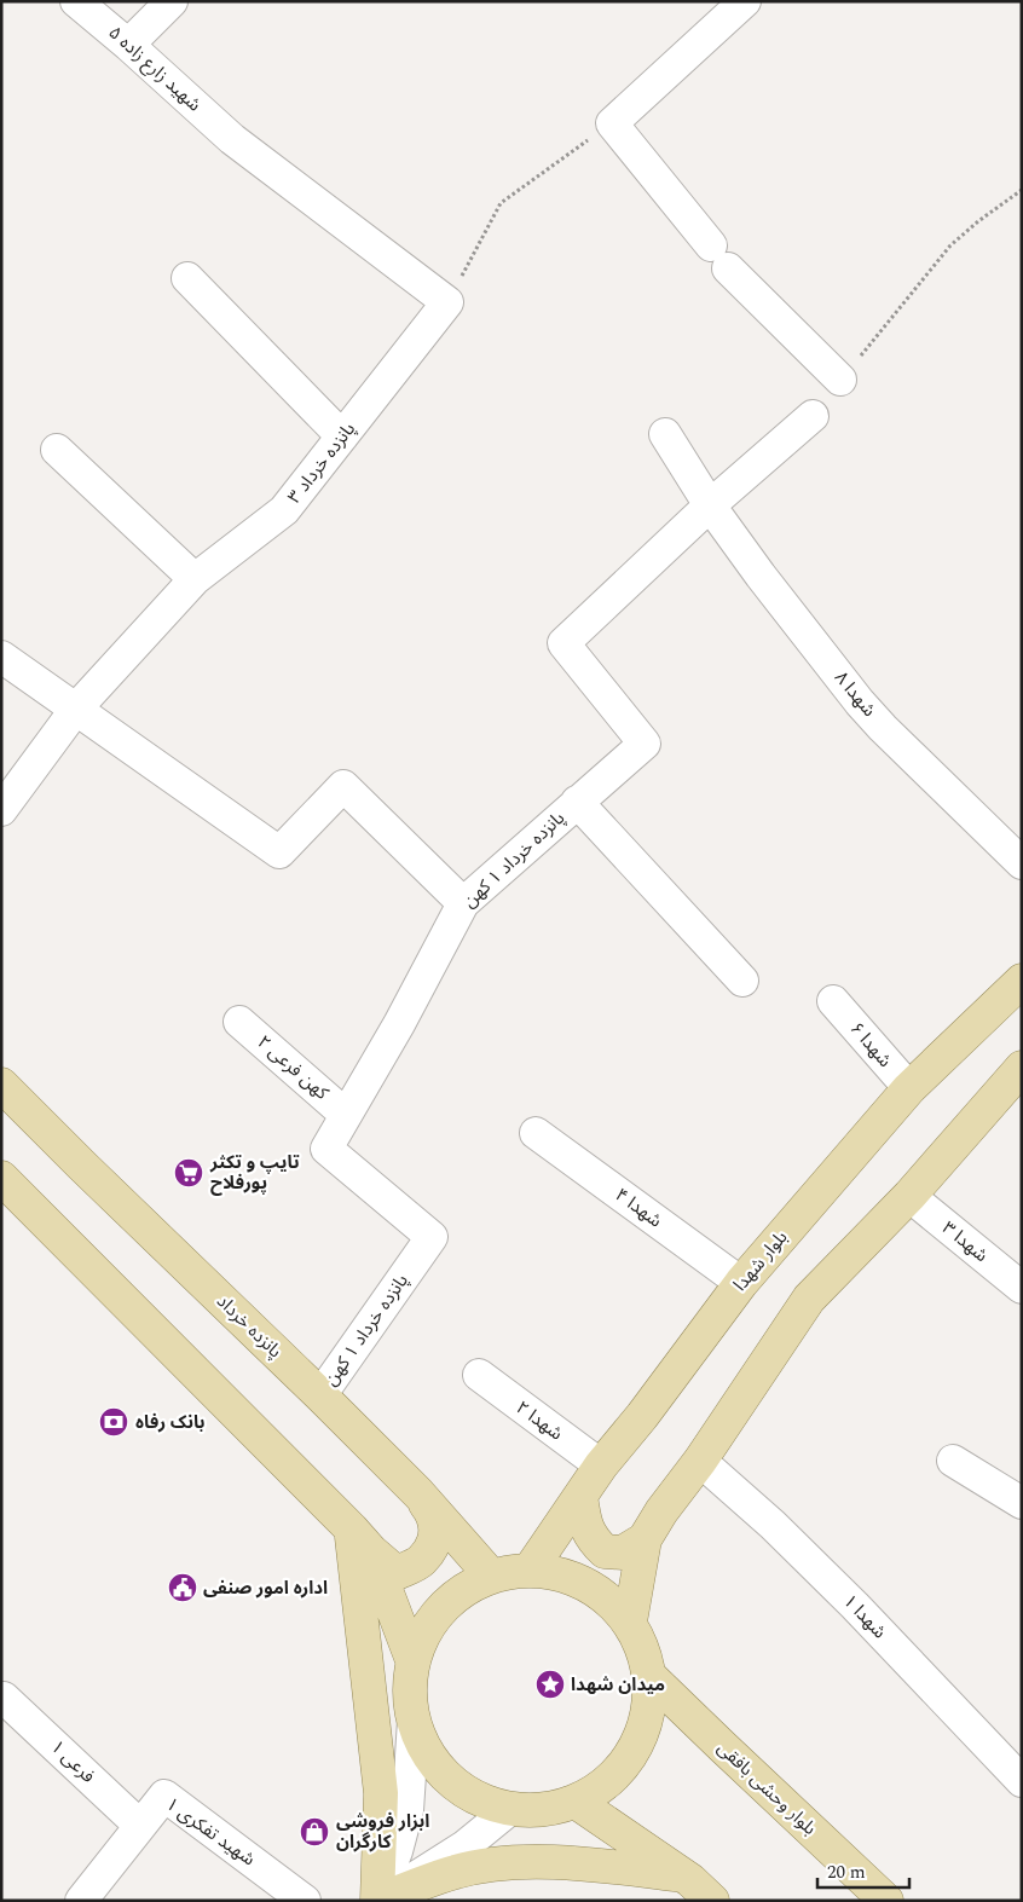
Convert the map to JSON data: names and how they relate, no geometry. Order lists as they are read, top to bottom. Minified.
{"streets":{"main road":["بلوار شهدا","پانزده خرداد","بلوار وحشی بافقی"],"street":["شهید زارع زاده ۵","پانزده خرداد ۳","شهدا ۸","پانزده خرداد ۱ کهن","شهدا ۶","کهن فرعی ۲","شهدا ۴","شهدا ۳","شهدا ۲","شهدا ۱","فرعی ۱","شهید تفکری ۱"]},"crossings":[["شهید زارع زاده ۵","پانزده خرداد ۳"],["شهدا ۸","پانزده خرداد ۱ کهن"],["پانزده خرداد ۱ کهن","کهن فرعی ۲"],["پانزده خرداد ۱ کهن","پانزده خرداد"],["شهدا ۶","بلوار شهدا"],["شهدا ۴","بلوار شهدا"],["بلوار شهدا","شهدا ۲"],["فرعی ۱","شهید تفکری ۱"]],"places":{"supermarket":["تایپ و تکثر پورفلاح"],"bank":["بانک رفاه"],"public building":["اداره امور صنفی"],"place":["میدان شهدا"],"shop":["ابزار فروشی کارگران"]},"scale_bar":"20 m"}
